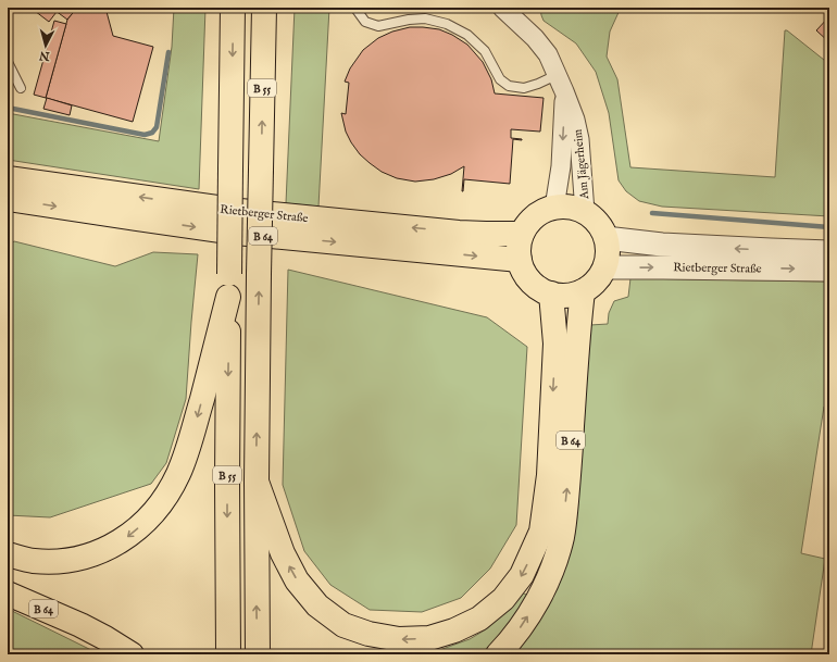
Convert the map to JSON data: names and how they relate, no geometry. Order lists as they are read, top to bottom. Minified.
{"streets":{"main road":["B 55","Rietberger Straße","B 64"],"street":["Am Jägerheim"]},"crossings":[["B 55","Am Jägerheim"],["B 55","Rietberger Straße"],["B 55","B 64"],["Am Jägerheim","Rietberger Straße"],["Am Jägerheim","B 64"],["Rietberger Straße","B 64"]],"north":"bottom"}
